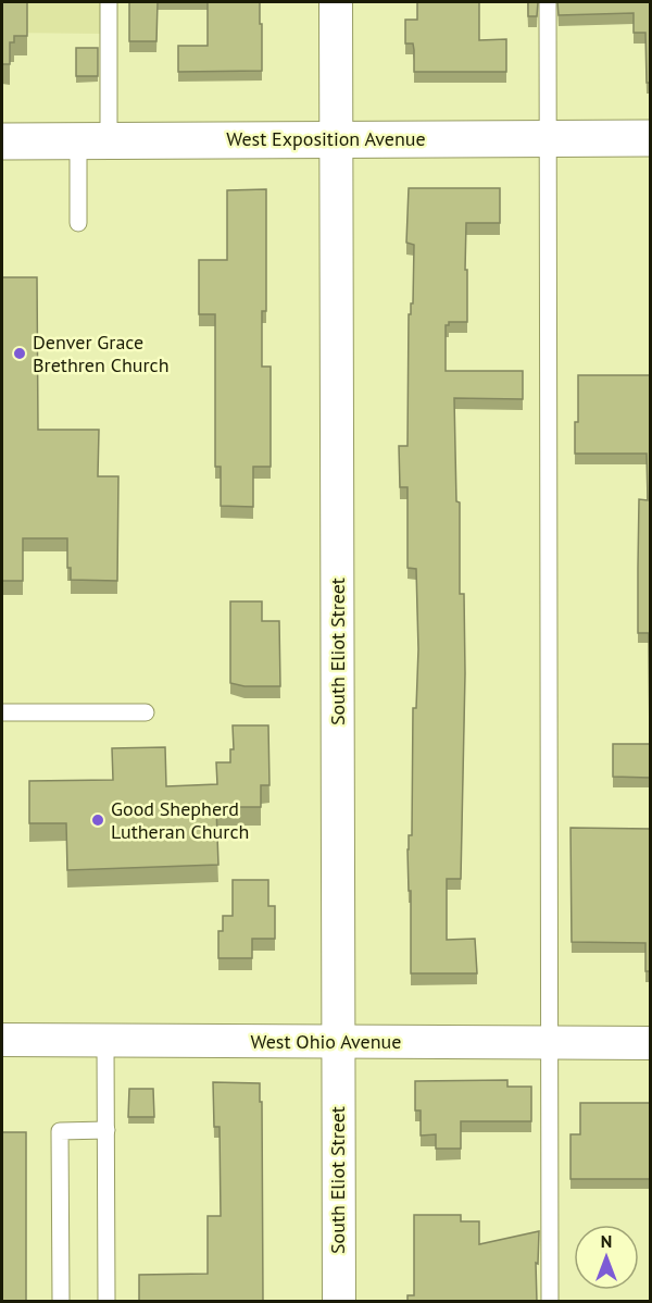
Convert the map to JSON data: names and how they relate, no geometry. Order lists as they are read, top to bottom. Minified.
{"streets":{"street":["West Exposition Avenue","South Eliot Street","West Ohio Avenue"]},"crossings":[["West Exposition Avenue","South Eliot Street"],["South Eliot Street","West Ohio Avenue"]],"places":["Denver Grace Brethren Church","Good Shepherd Lutheran Church"],"north":"top"}
